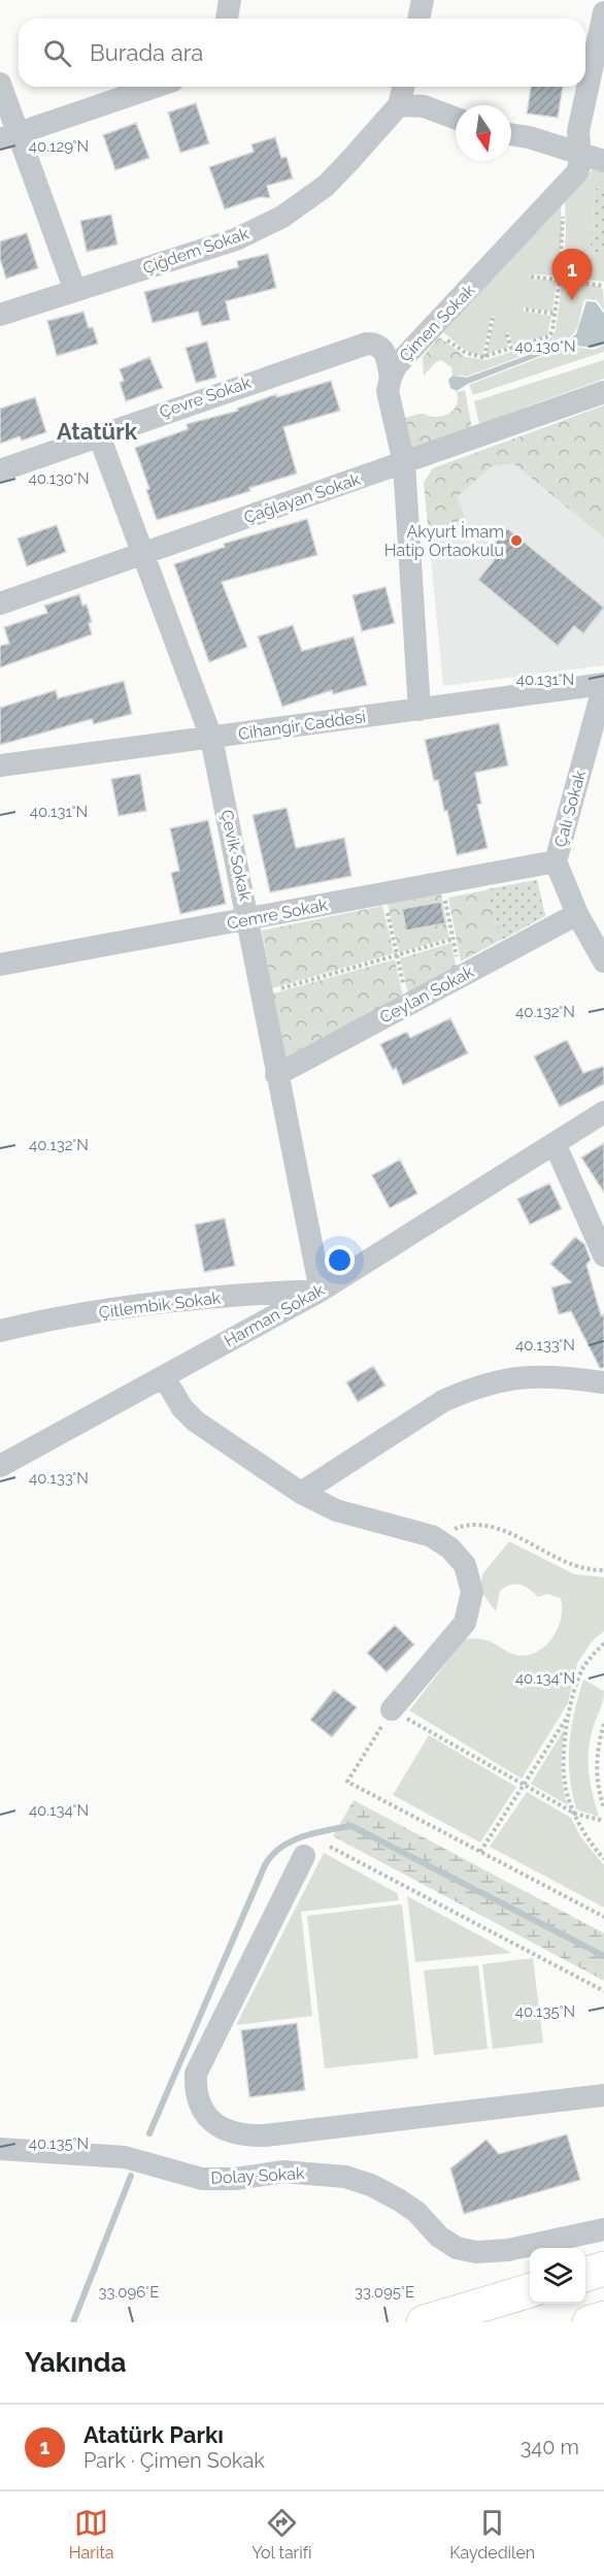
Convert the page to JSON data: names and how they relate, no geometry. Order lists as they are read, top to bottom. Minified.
{"streets":{"street":["Çiğdem Sokak","Çimen Sokak","Çevre Sokak","Çağlayan Sokak","Cihangir Caddesi","Çalı Sokak","Çevik Sokak","Cemre Sokak","Ceylan Sokak","Çitlembik Sokak","Harman Sokak","Dolay Sokak"]},"crossings":[["Çimen Sokak","Çevre Sokak"],["Çimen Sokak","Çağlayan Sokak"],["Çimen Sokak","Cihangir Caddesi"],["Çevre Sokak","Çevik Sokak"],["Çağlayan Sokak","Çevik Sokak"],["Cihangir Caddesi","Çalı Sokak"],["Cihangir Caddesi","Çevik Sokak"],["Çalı Sokak","Cemre Sokak"],["Çalı Sokak","Ceylan Sokak"],["Çevik Sokak","Cemre Sokak"],["Çevik Sokak","Ceylan Sokak"],["Çevik Sokak","Çitlembik Sokak"],["Çevik Sokak","Harman Sokak"],["Çitlembik Sokak","Harman Sokak"]],"districts":["Atatürk"],"places":["Akyurt İmam Hatip Ortaokulu"],"north":"bottom","page":{"search":"Burada ara","pins":"1","heading":"Yakında","list":[{"mark":"1","name":"Atatürk Parkı","note":"Park · Çimen Sokak","value":"340 m"}],"nav":["Harita","Yol tarifi","Kaydedilen"]},"coordinates":["40.129°N","40.130°N","40.131°N","40.132°N","40.133°N","40.134°N","40.135°N","33.096°E","33.095°E"]}
